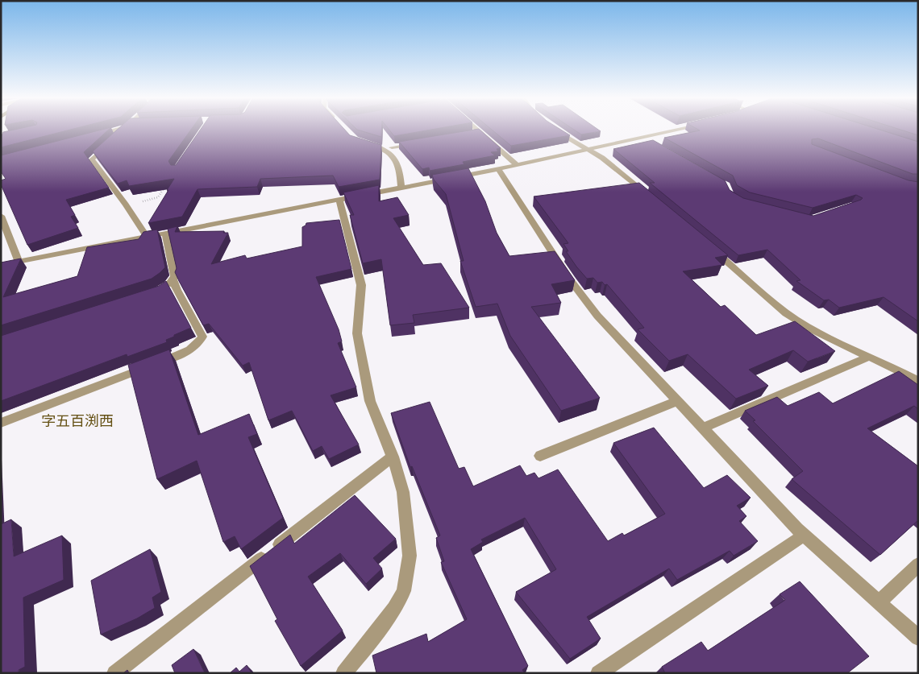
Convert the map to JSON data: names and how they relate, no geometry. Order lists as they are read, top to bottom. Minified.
{"districts":["字五百渕西"]}
